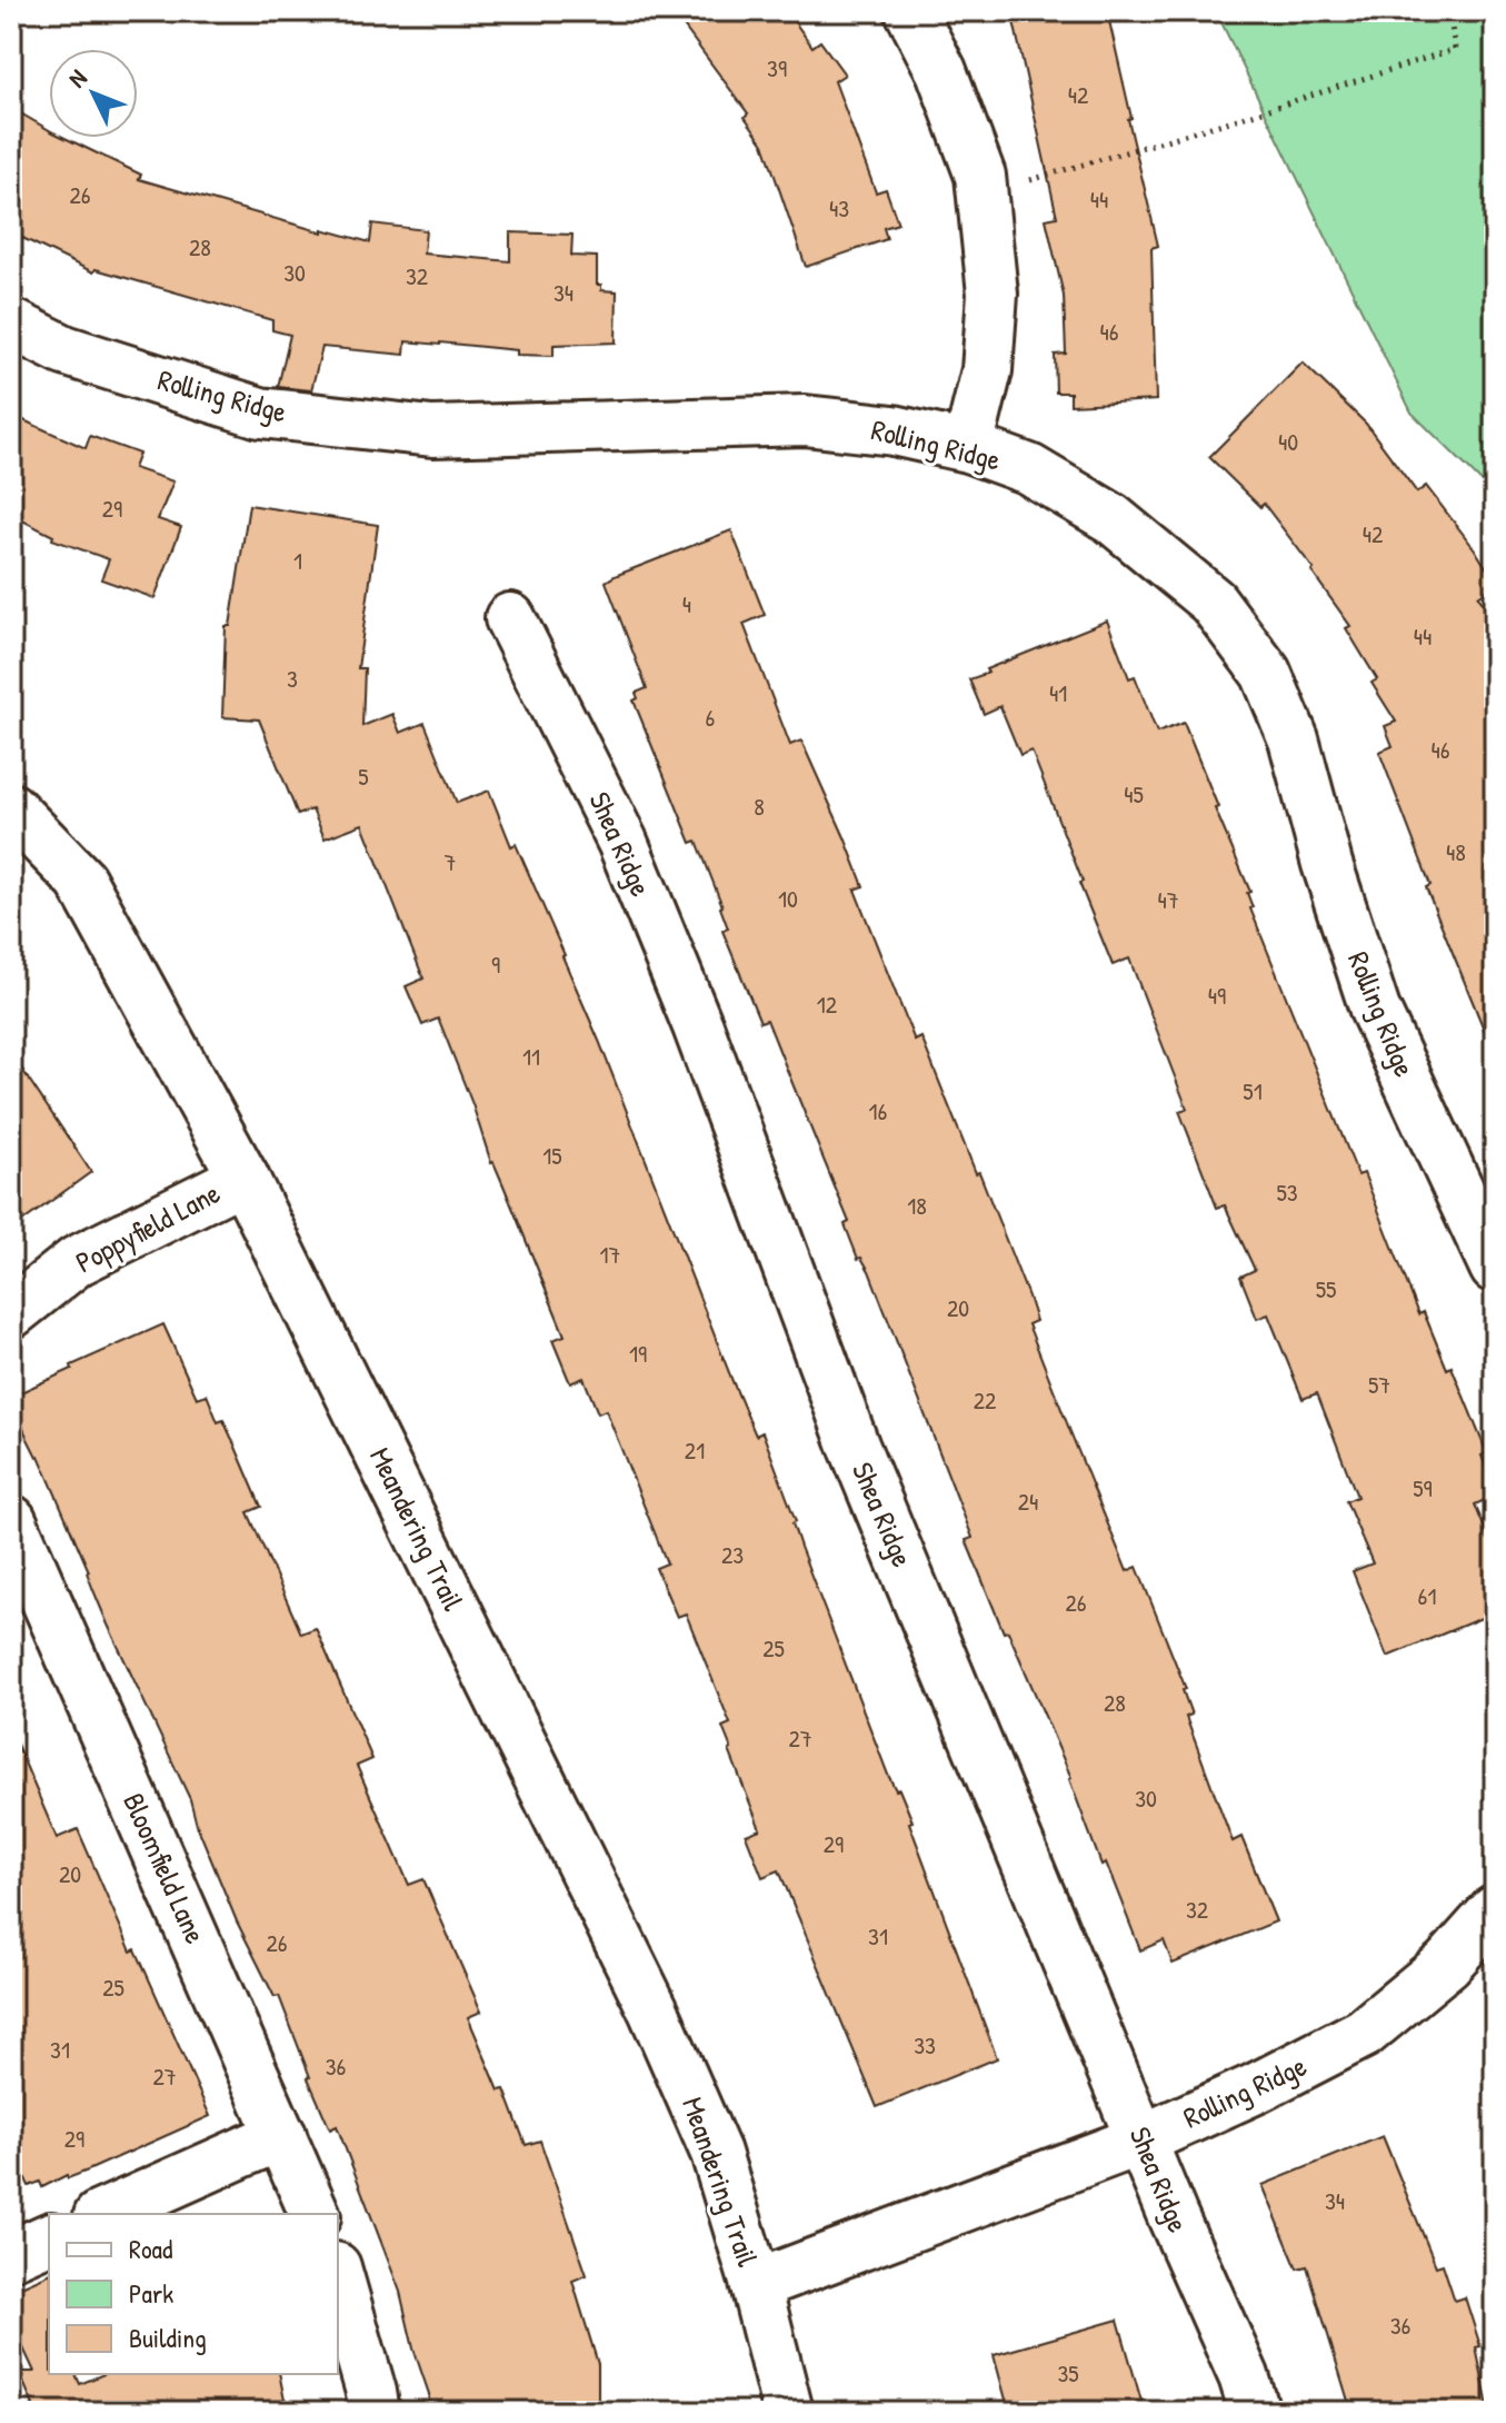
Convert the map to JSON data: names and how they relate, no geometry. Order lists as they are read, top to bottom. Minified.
{"streets":{"street":["Rolling Ridge","Shea Ridge","Poppyfield Lane","Meandering Trail","Bloomfield Lane"]},"crossings":[["Rolling Ridge","Shea Ridge"],["Rolling Ridge","Meandering Trail"],["Poppyfield Lane","Meandering Trail"]],"house_numbers":["39","42","26","44","43","28","30","32","34","46","40","29","42","1","4","44","3","41","6","46","5","45","8","48","7","10","47","9","49","12","11","51","16","15","53","18","17","55","20","19","57","22","21","59","24","23","61","26","25","28","27","30","29","20","32","31","26","25","33","31","36","27","29","34","36","35"],"legend":["Road","Park","Building"],"north":"top left"}
